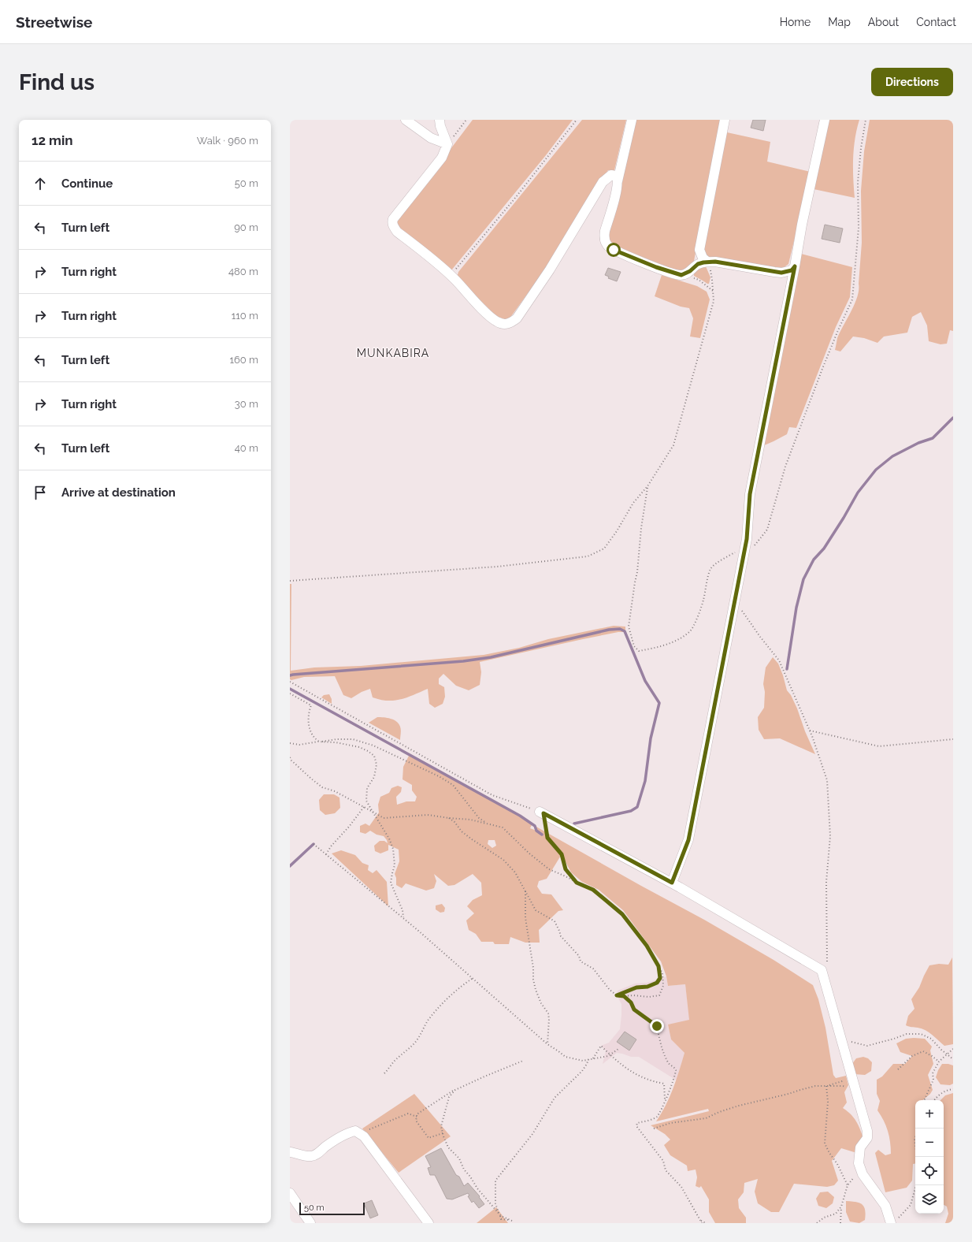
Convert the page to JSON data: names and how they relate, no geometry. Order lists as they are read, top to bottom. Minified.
{"districts":["MUNKABIRA"],"scale_bar":"50 m","page":{"header":"Streetwise","nav":["Home","Map","About","Contact"],"buttons":"Directions","title":"Find us","heading":["12 min","Walk · 960 m"],"list":[["Continue","50 m"],["Turn left","90 m"],["Turn right","480 m"],["Turn right","110 m"],["Turn left","160 m"],["Turn right","30 m"],["Turn left","40 m"],"Arrive at destination"],"map_buttons":["+","−"],"scale":"50 m"}}
